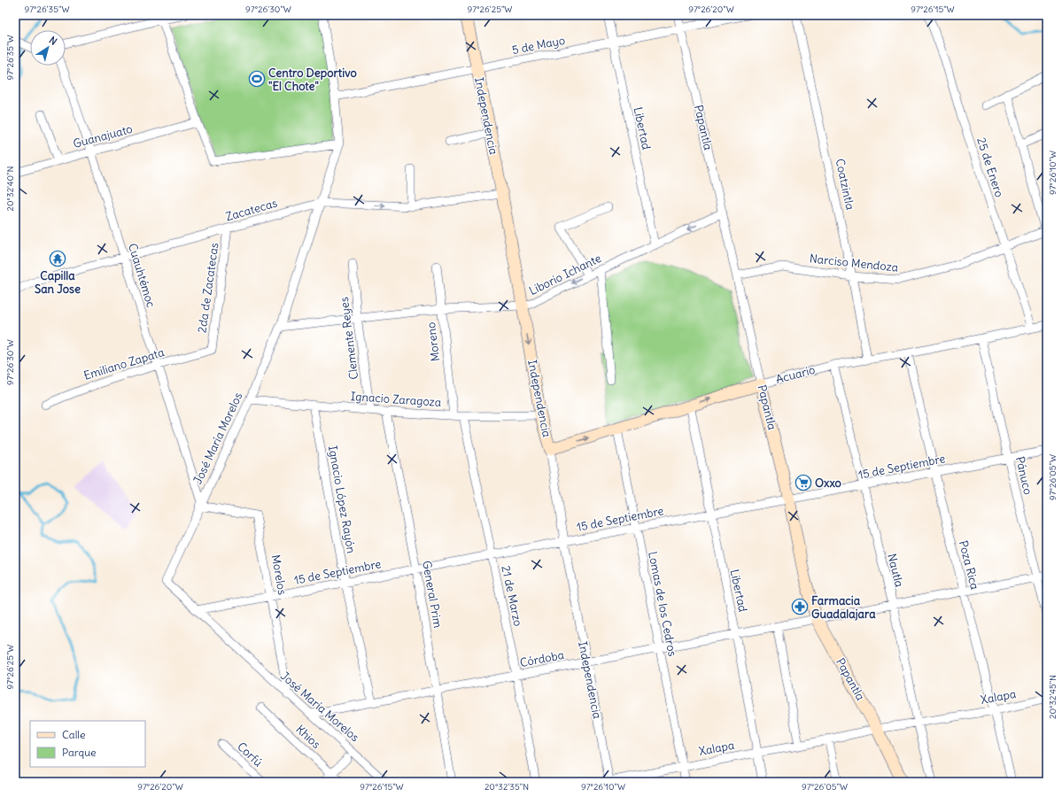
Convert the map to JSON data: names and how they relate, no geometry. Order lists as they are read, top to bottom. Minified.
{"streets":{"street":["5 de Mayo","Independencia","Papantla","Libertad","Guanajuato","25 de Enero","Coatzintla","Zacatecas","Narciso Mendoza","Liborio Ichante","Cuauhtémoc","2da de Zacatecas","Clemente Reyes","Moreno","Emiliano Zapata","Acuario","Ignacio Zaragoza","José María Morelos","15 de Septiembre","Pánuco","Ignacio López Rayón","Poza Rica","Nautla","Morelos","General Prim","21 de Marzo","Lomas de los Cedros","Córdoba","Xalapa","Khios","Corfú"]},"crossings":[["5 de Mayo","Independencia"],["5 de Mayo","Papantla"],["5 de Mayo","Libertad"],["5 de Mayo","José María Morelos"],["Independencia","Zacatecas"],["Independencia","Liborio Ichante"],["Independencia","Acuario"],["Independencia","Ignacio Zaragoza"],["Independencia","15 de Septiembre"],["Independencia","Córdoba"],["Independencia","Xalapa"],["Papantla","Narciso Mendoza"],["Papantla","Liborio Ichante"],["Papantla","Acuario"],["Papantla","15 de Septiembre"],["Papantla","Córdoba"],["Papantla","Xalapa"],["Libertad","Liborio Ichante"],["Libertad","Acuario"],["Libertad","15 de Septiembre"],["Libertad","Córdoba"],["Libertad","Xalapa"],["Guanajuato","Cuauhtémoc"],["25 de Enero","Narciso Mendoza"],["25 de Enero","Acuario"],["Coatzintla","Narciso Mendoza"],["Coatzintla","Acuario"],["Zacatecas","Cuauhtémoc"],["Zacatecas","2da de Zacatecas"],["Zacatecas","José María Morelos"],["Liborio Ichante","Clemente Reyes"],["Liborio Ichante","Moreno"],["Liborio Ichante","José María Morelos"],["Cuauhtémoc","Emiliano Zapata"],["Cuauhtémoc","José María Morelos"],["Cuauhtémoc","Morelos"],["2da de Zacatecas","Emiliano Zapata"],["Clemente Reyes","Ignacio Zaragoza"],["Moreno","Ignacio Zaragoza"],["Acuario","Pánuco"],["Acuario","Poza Rica"],["Acuario","Nautla"],["Acuario","Lomas de los Cedros"],["Ignacio Zaragoza","José María Morelos"],["Ignacio Zaragoza","Ignacio López Rayón"],["Ignacio Zaragoza","General Prim"],["Ignacio Zaragoza","21 de Marzo"],["José María Morelos","15 de Septiembre"],["José María Morelos","Morelos"],["José María Morelos","Córdoba"],["15 de Septiembre","Pánuco"],["15 de Septiembre","Ignacio López Rayón"],["15 de Septiembre","Poza Rica"],["15 de Septiembre","Nautla"],["15 de Septiembre","Morelos"],["15 de Septiembre","General Prim"],["15 de Septiembre","21 de Marzo"],["15 de Septiembre","Lomas de los Cedros"],["Pánuco","Córdoba"],["Ignacio López Rayón","Córdoba"],["Poza Rica","Córdoba"],["Poza Rica","Xalapa"],["Nautla","Córdoba"],["Nautla","Xalapa"],["General Prim","Córdoba"],["21 de Marzo","Córdoba"],["Lomas de los Cedros","Córdoba"],["Lomas de los Cedros","Xalapa"]],"places":{"sports":["Centro Deportivo \"El Chote\""],"temple":["Capilla San Jose"],"supermarket":["Oxxo"],"pharmacy":["Farmacia Guadalajara"]},"legend":["Calle","Parque"],"north":"top right","coordinates":["97°26'35\"W","97°26'30\"W","97°26'25\"W","97°26'20\"W","97°26'15\"W","97°26'10\"W","20°32'40\"N","97°26'05\"W","20°32'45\"N","20°32'35\"N"]}
